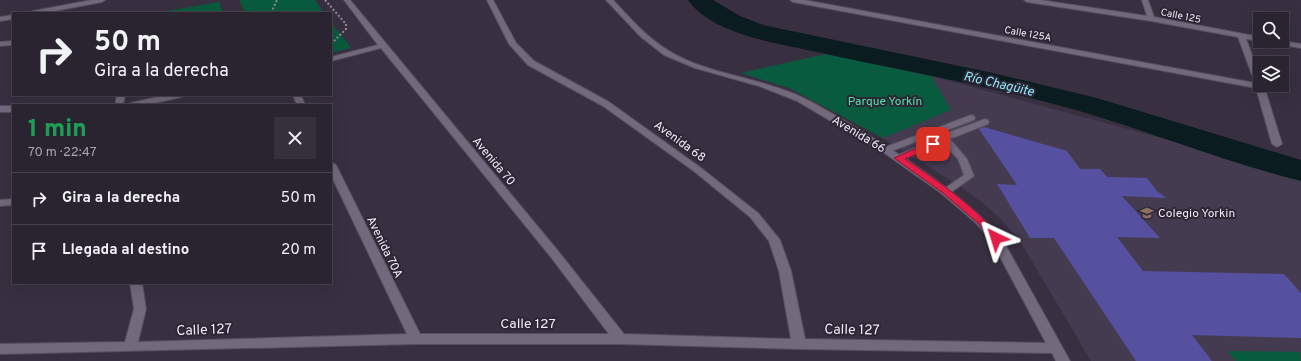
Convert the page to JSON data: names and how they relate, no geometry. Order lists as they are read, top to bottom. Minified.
{"streets":{"street":["Calle 125","Calle 125A","Avenida 66","Avenida 68","Avenida 70","Avenida 70A","Calle 127"]},"crossings":[["Avenida 66","Calle 127"],["Avenida 68","Calle 127"],["Avenida 70","Calle 127"],["Avenida 70A","Calle 127"]],"water":["Río Chagüite"],"parks":["Parque Yorkín"],"places":{"school or university":["Colegio Yorkin"]},"page":{"turn":["50 m","Gira a la derecha"],"heading":["1 min","70 m · 22:47"],"list":[{"name":"Gira a la derecha","value":"50 m"},{"name":"Llegada al destino","value":"20 m"}]}}
